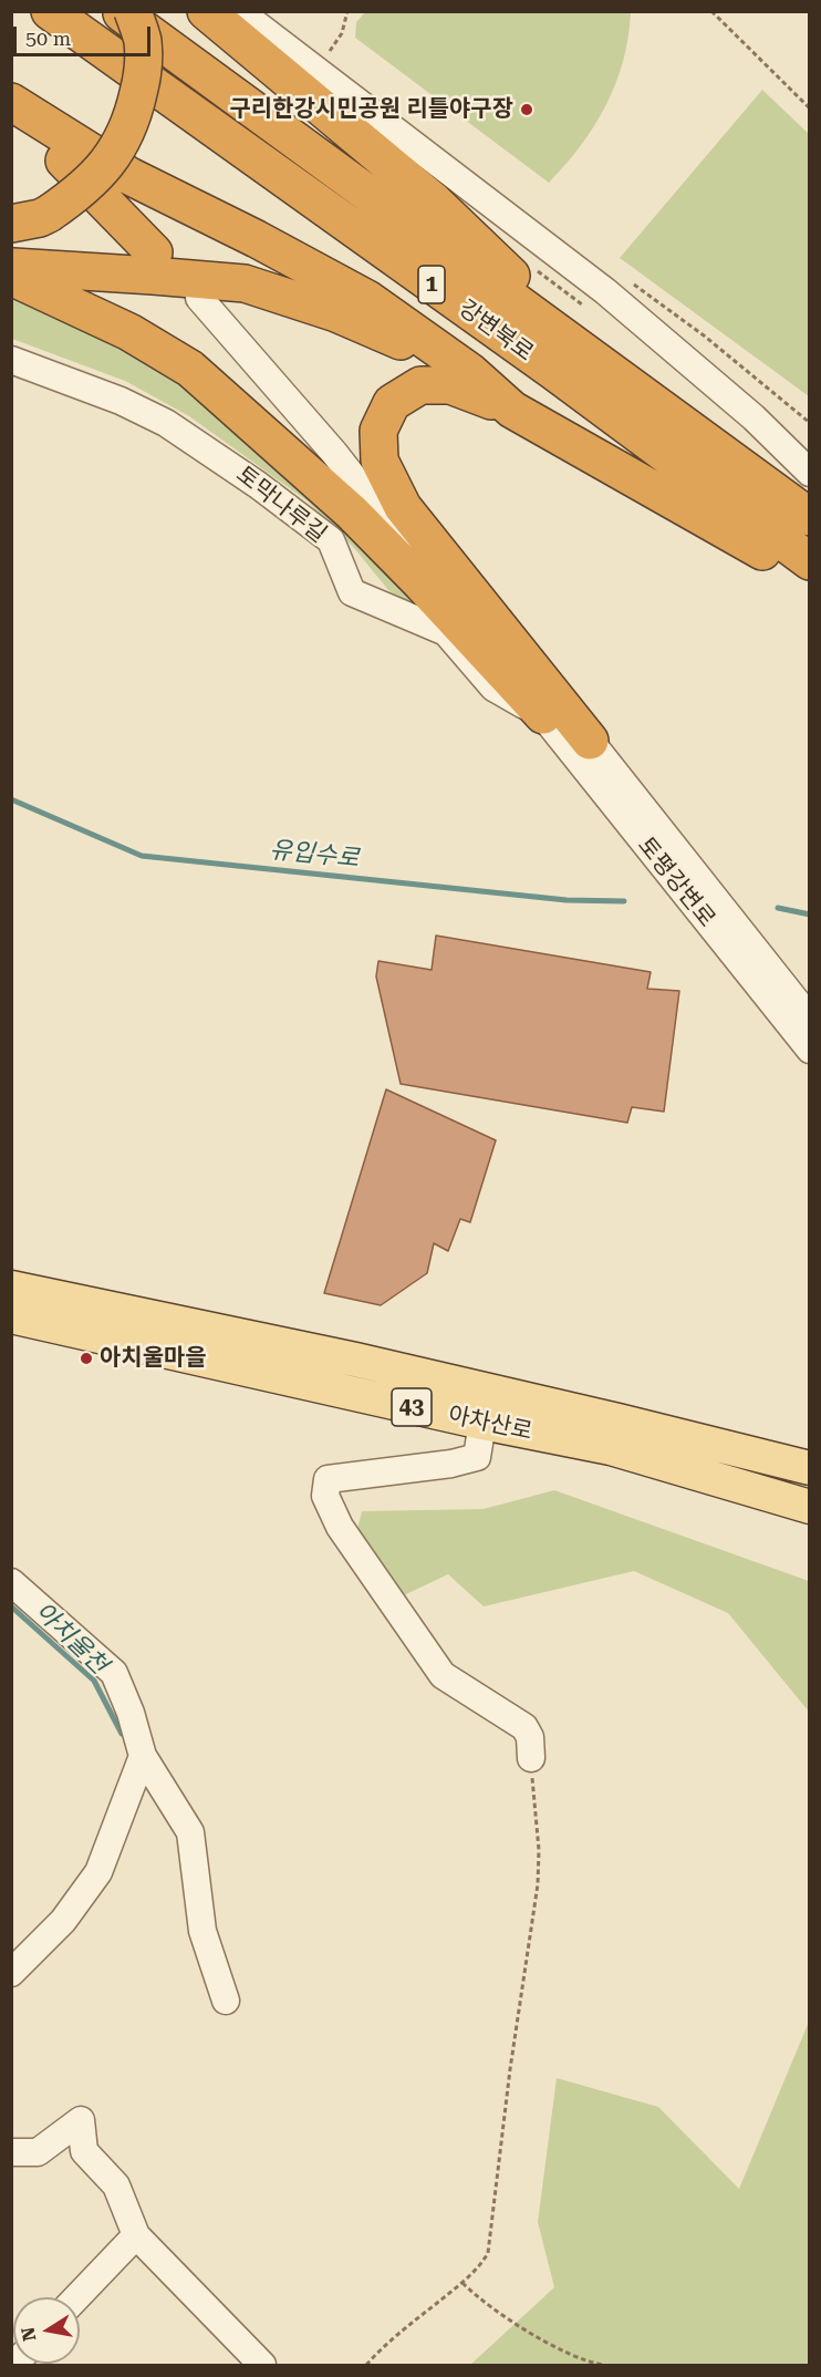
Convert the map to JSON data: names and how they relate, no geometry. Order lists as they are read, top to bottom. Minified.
{"streets":{"highway":["1","강변북로"],"main road":["43","아차산로"],"street":["토막나루길","토평강변로"]},"crossings":[["토막나루길","토평강변로"]],"water":["유입수로","아치울천"],"places":["구리한강시민공원 리틀야구장","아치울마을"],"scale_bar":"50 m","north":"left"}
